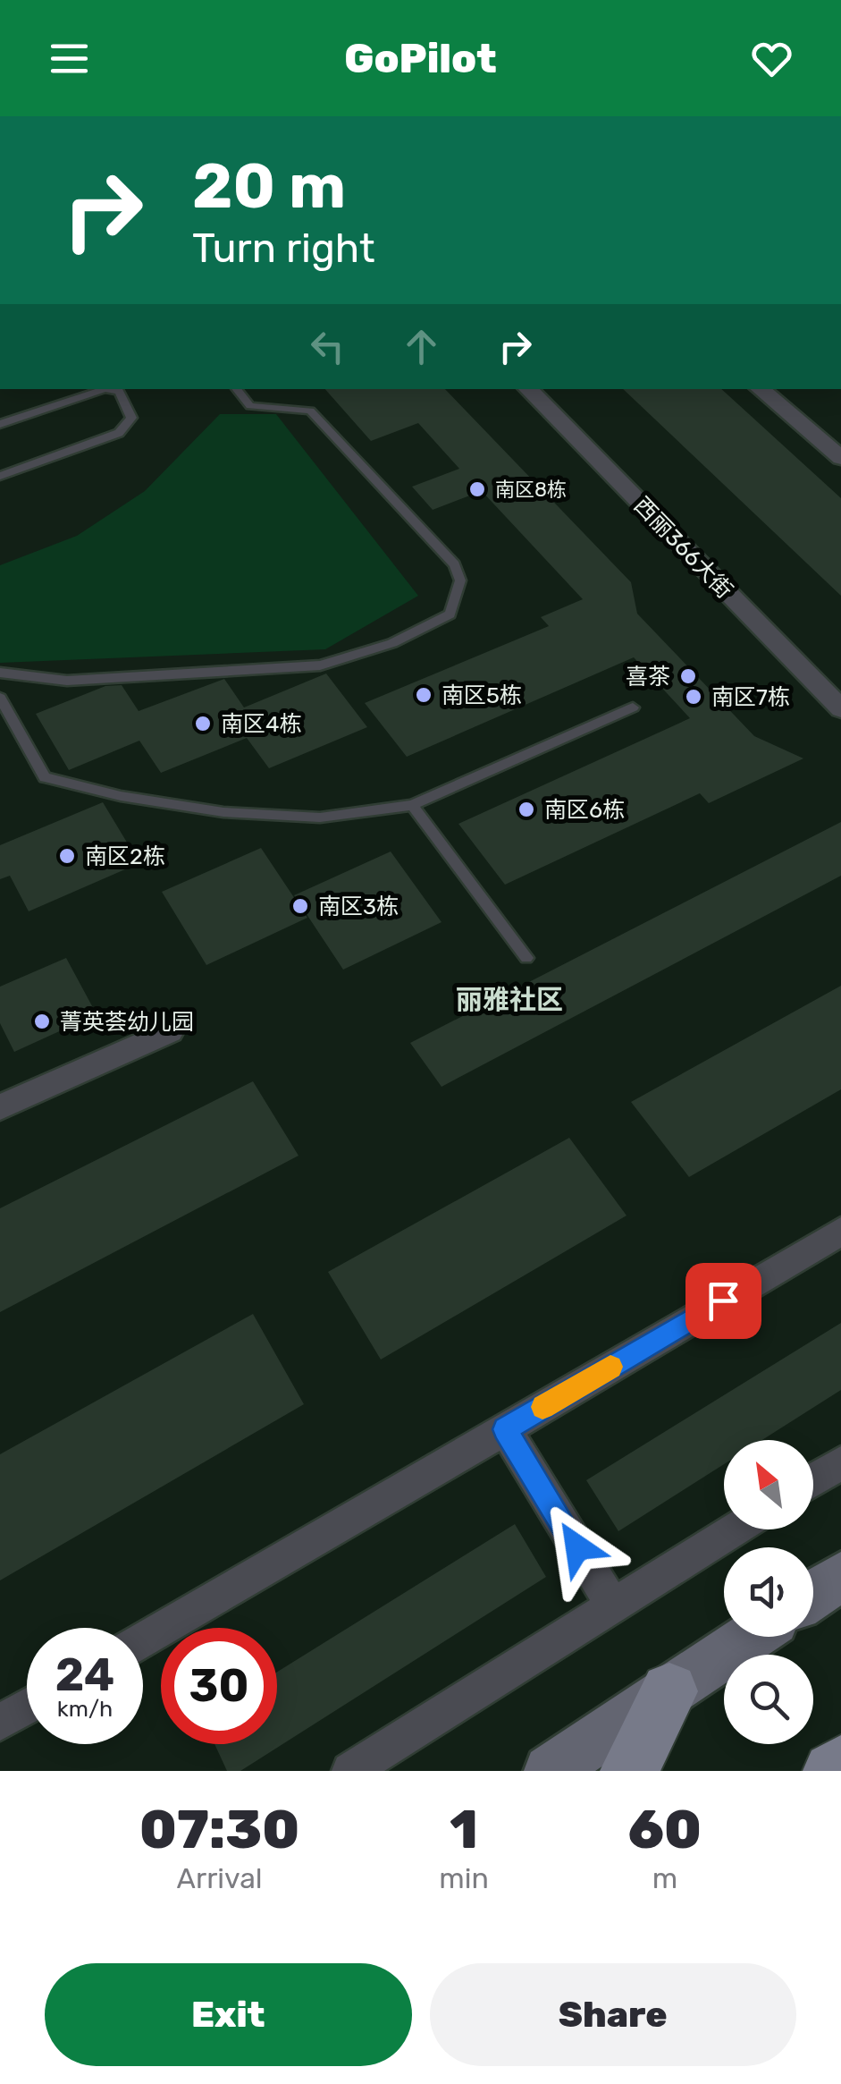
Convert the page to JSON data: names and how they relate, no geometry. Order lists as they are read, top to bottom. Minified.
{"streets":{"street":["西丽366大街"]},"districts":["丽雅社区"],"places":["南区8栋","喜茶","南区5栋","南区7栋","南区4栋","南区6栋","南区2栋","南区3栋","菁英荟幼儿园"],"north":"top left","page":{"header":"GoPilot","turn":["20 m","Turn right"],"speed":"24 km/h","limit":"30","eta":["07:30","Arrival","1","min","60","m"],"buttons":["Exit","Share"]}}
